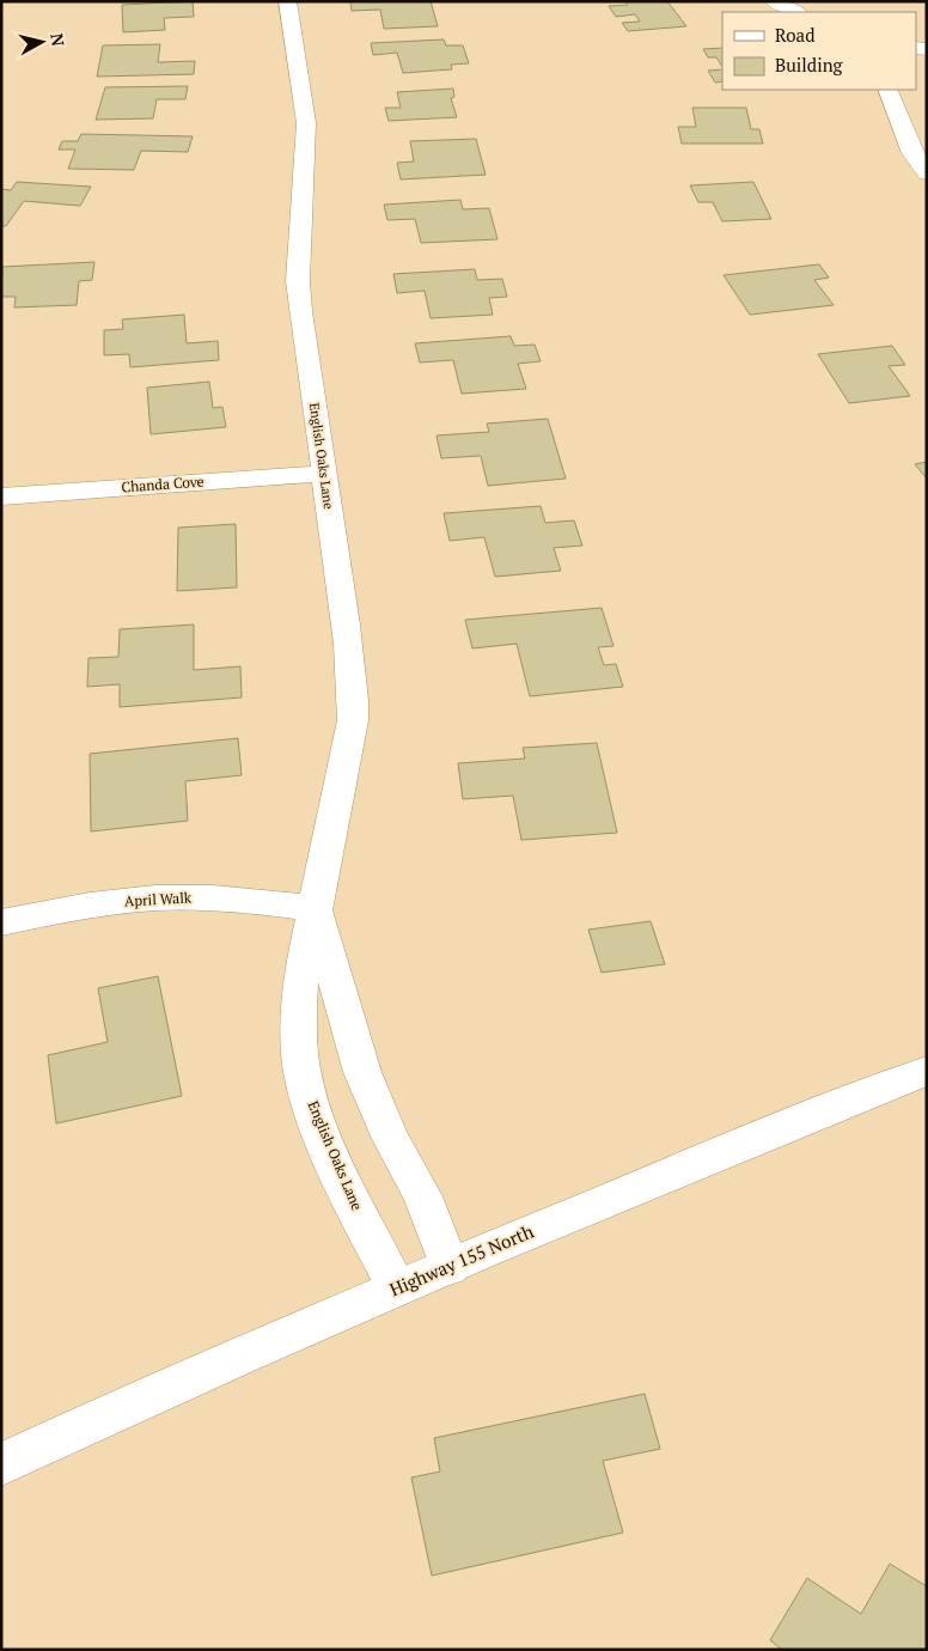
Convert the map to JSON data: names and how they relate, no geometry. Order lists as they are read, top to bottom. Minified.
{"streets":{"street":["English Oaks Lane","Chanda Cove","April Walk","Highway 155 North"]},"crossings":[["English Oaks Lane","Chanda Cove"],["English Oaks Lane","April Walk"],["English Oaks Lane","Highway 155 North"]],"legend":["Road","Building"],"north":"right"}
